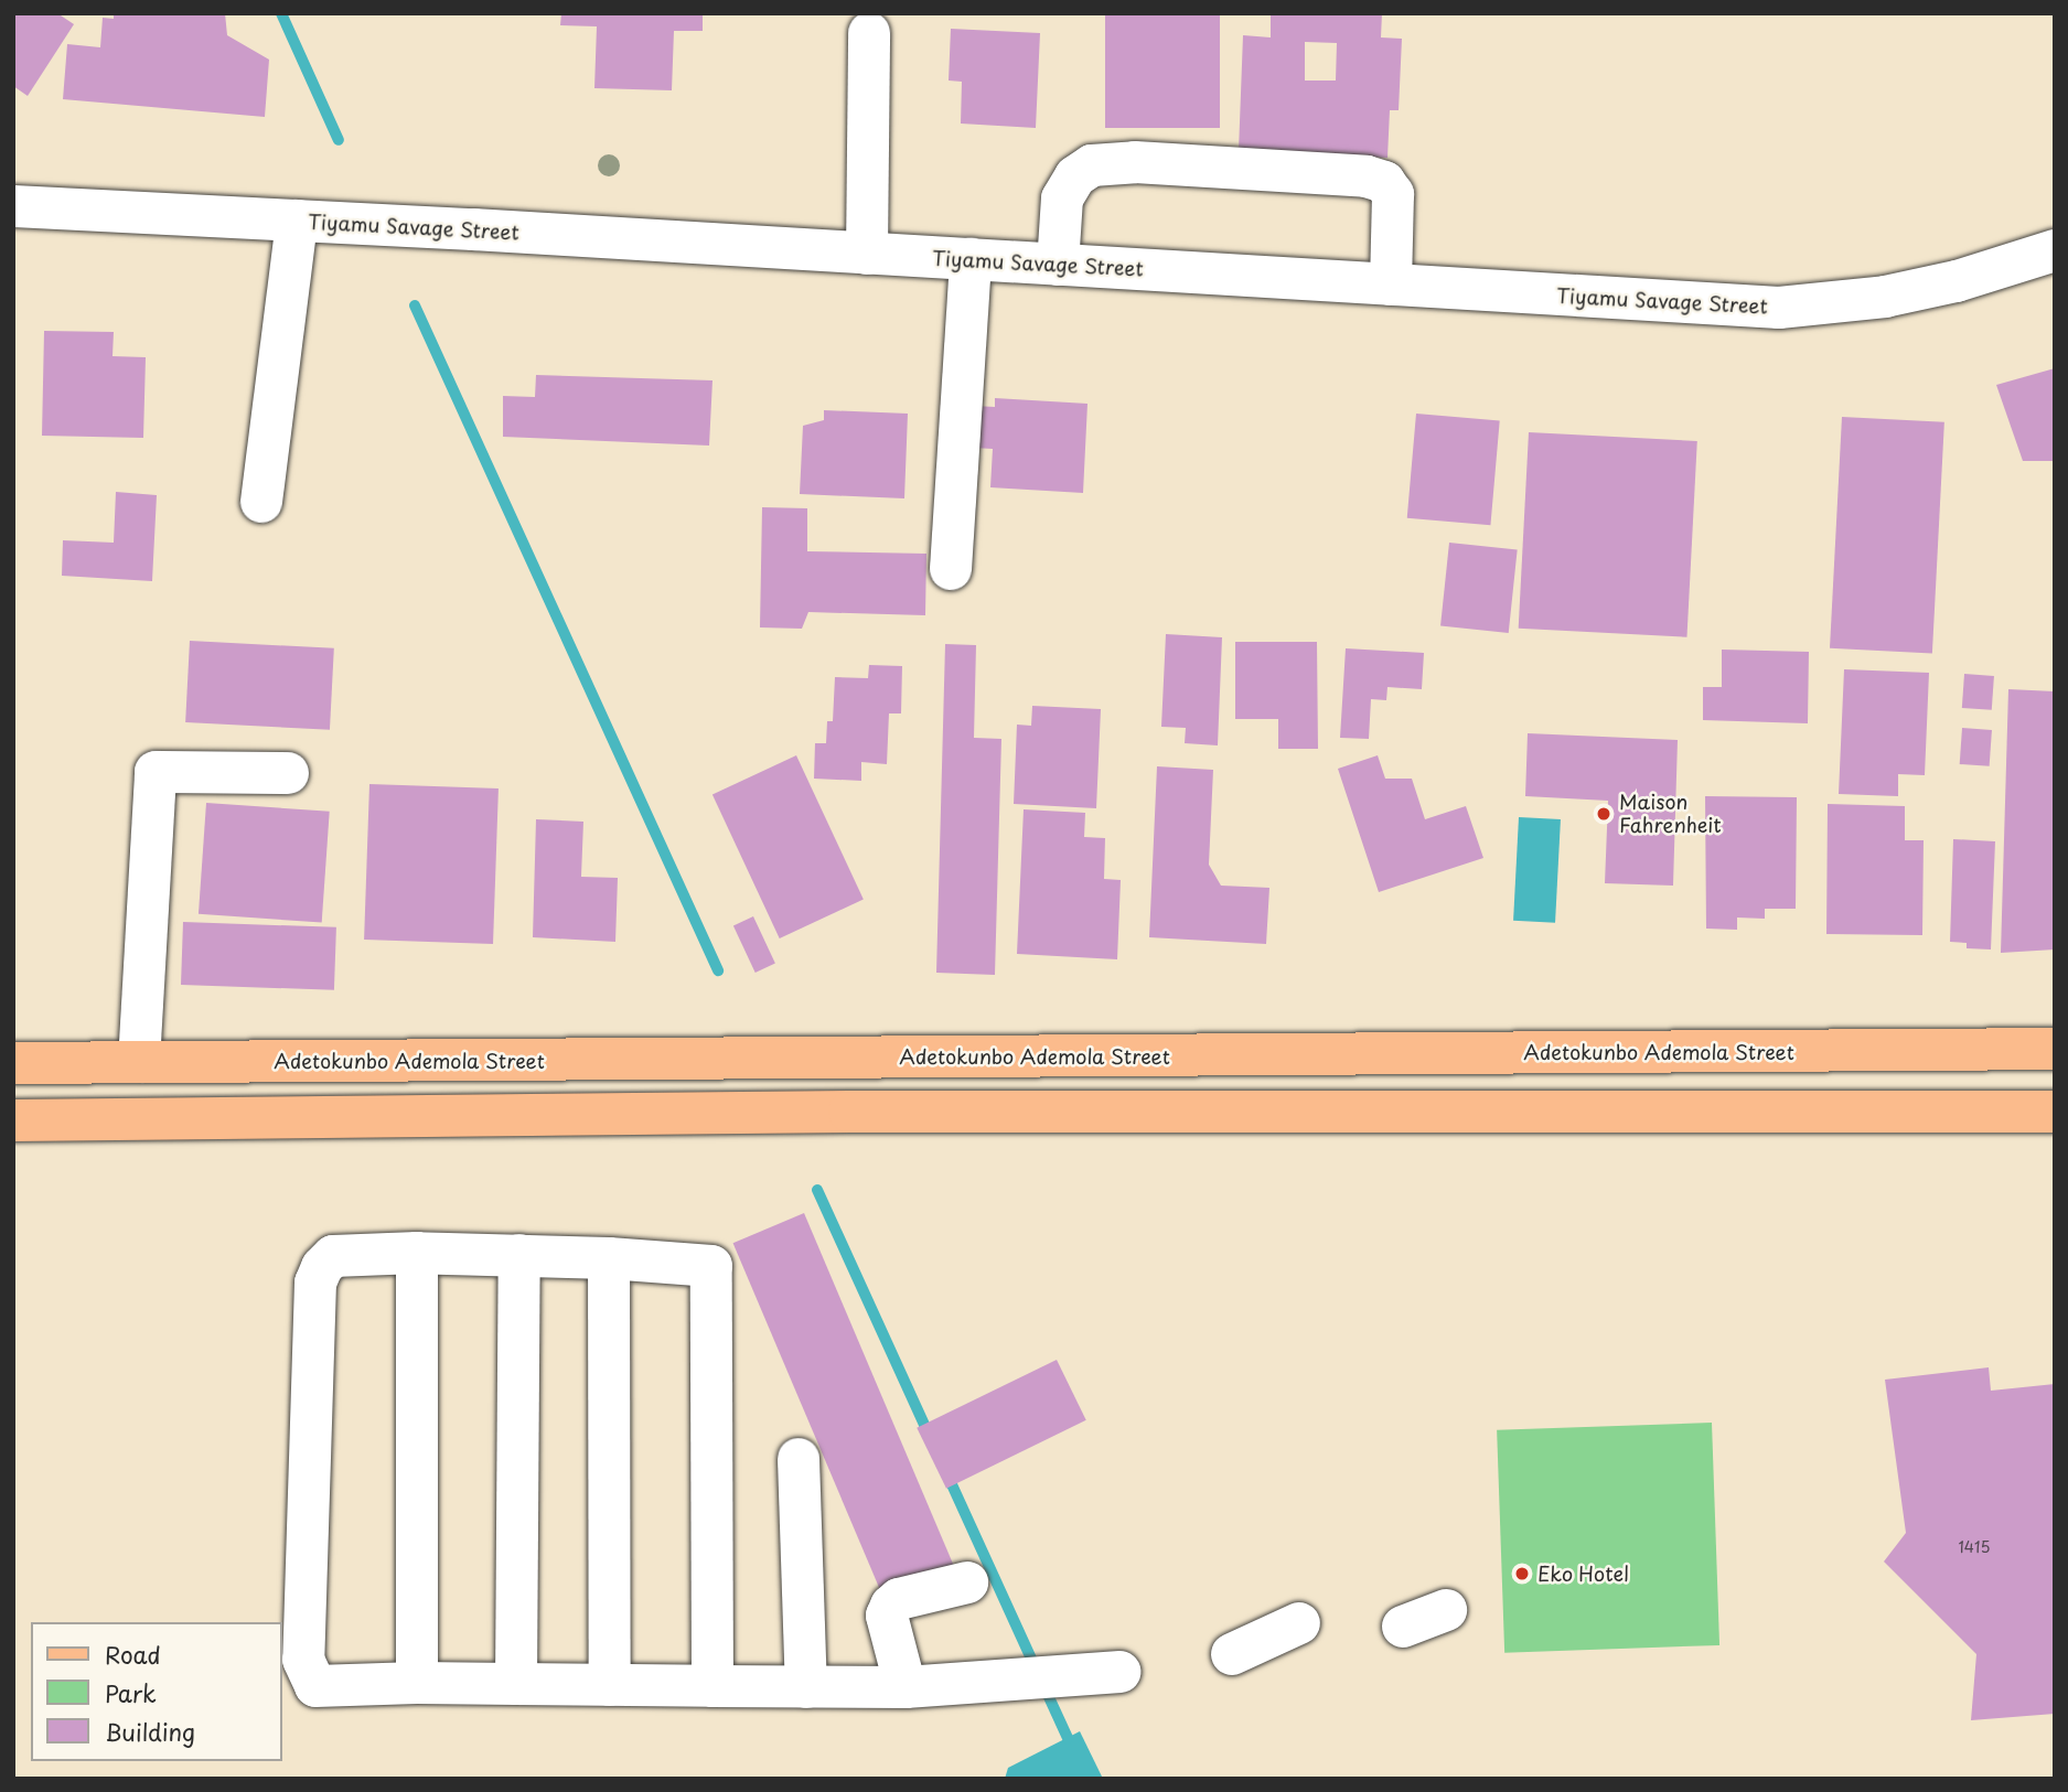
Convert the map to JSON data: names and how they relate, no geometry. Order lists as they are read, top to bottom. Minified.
{"streets":{"main road":["Adetokunbo Ademola Street"],"street":["Tiyamu Savage Street"]},"places":["Maison Fahrenheit","Eko Hotel"],"house_numbers":["1415"],"legend":["Road","Park","Building"]}
